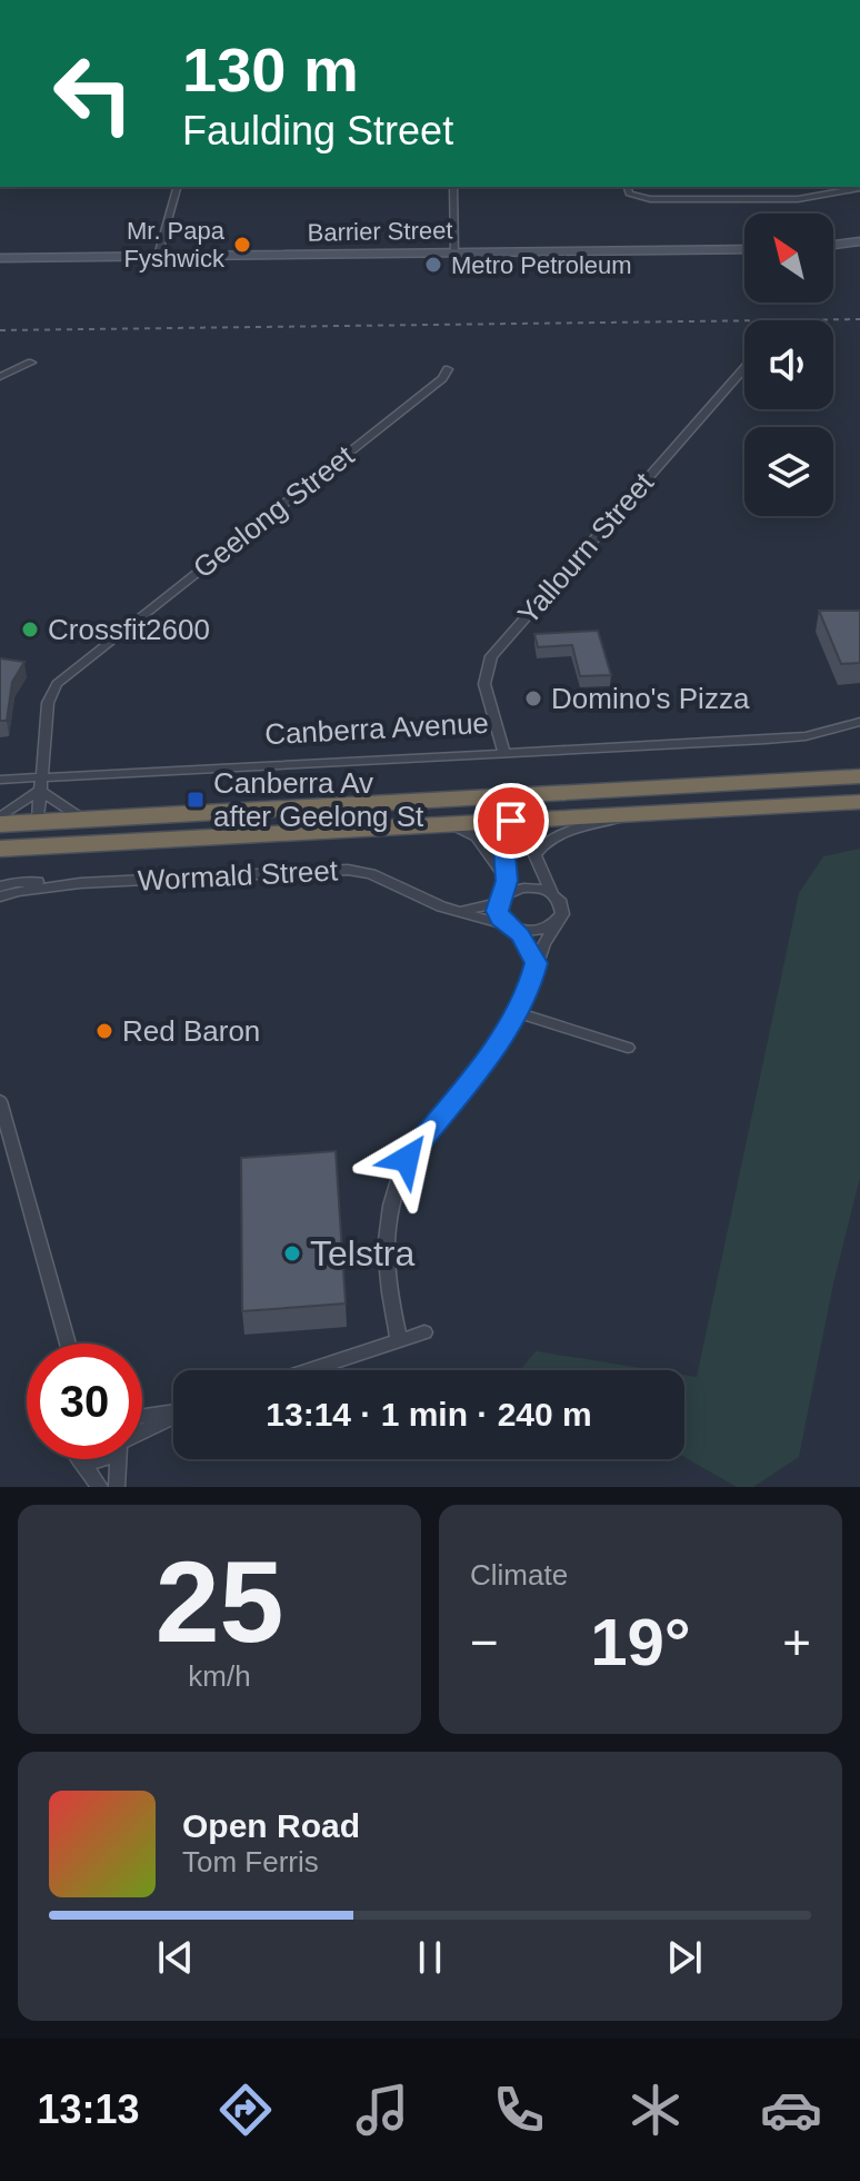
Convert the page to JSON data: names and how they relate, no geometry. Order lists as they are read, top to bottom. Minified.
{"streets":{"street":["Barrier Street","Geelong Street","Yallourn Street","Canberra Avenue","Wormald Street"]},"crossings":[["Geelong Street","Canberra Avenue"],["Yallourn Street","Canberra Avenue"]],"places":{"other":["Mr. Papa Fyshwick","Metro Petroleum","Crossfit2600","Domino's Pizza","Red Baron","Telstra"],"transit":["Canberra Av after Geelong St"]},"north":"top left","page":{"turn":["130 m","Faulding Street"],"limit":"30","trip":"13:14 · 1 min · 240 m","tile":[["25","km/h"],"Climate"],"heat":["−","19°","+"],"song":["Open Road","Tom Ferris"],"tabs":"13:13"}}
